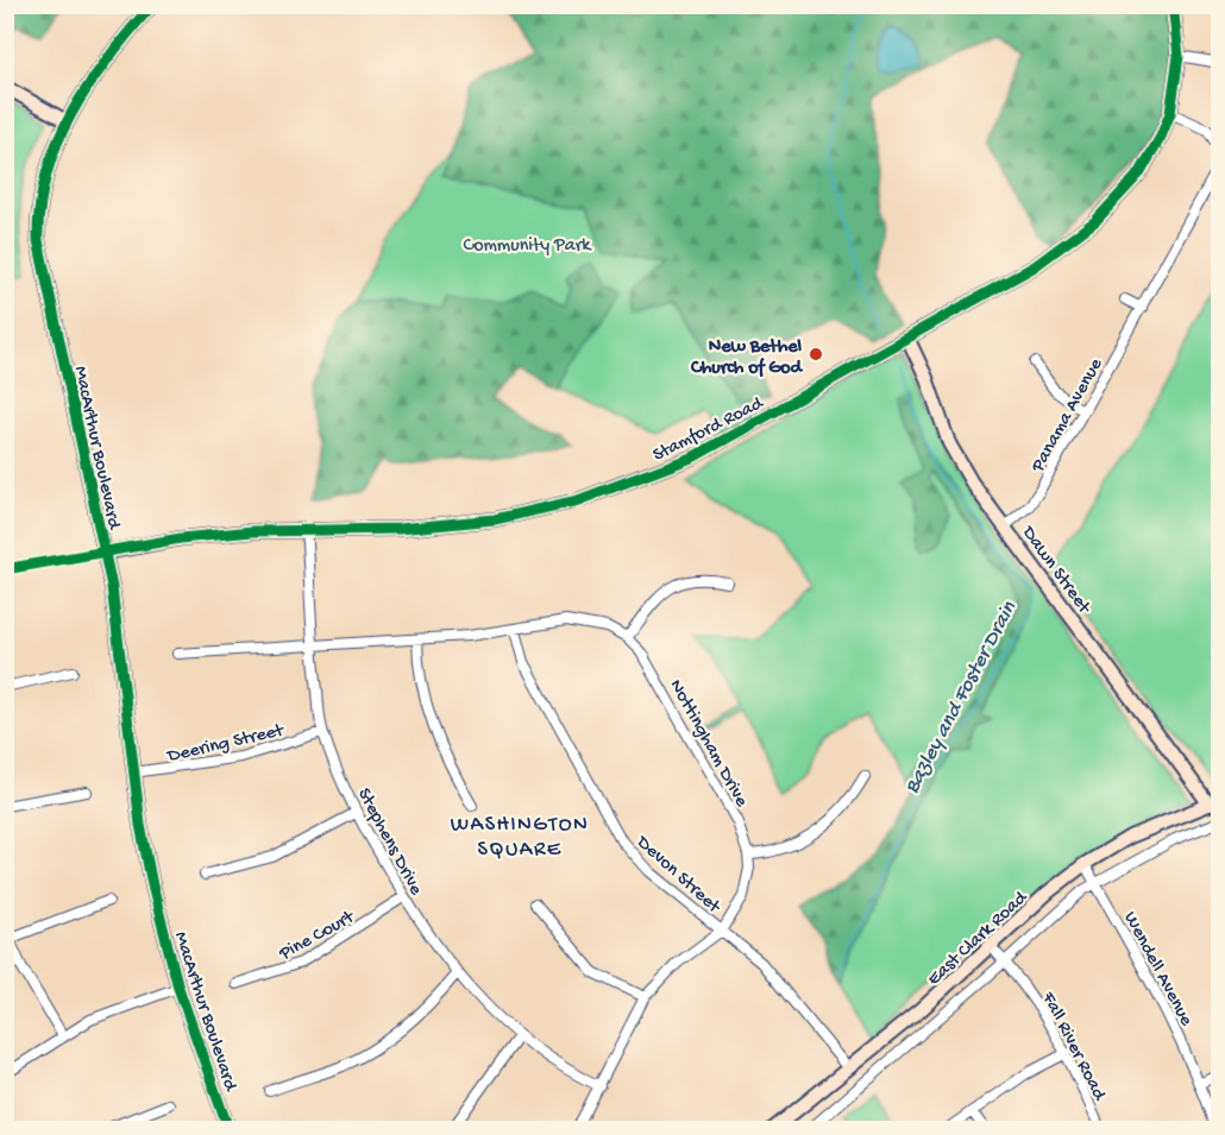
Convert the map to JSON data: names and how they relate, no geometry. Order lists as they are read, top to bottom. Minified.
{"streets":{"street":["Panama Avenue","Stamford Road","MacArthur Boulevard","Dawn Street","Deering Street","Nottingham Drive","Stephens Drive","Devon Street","Pine Court","East Clark Road","Wendell Avenue","Fall River Road"]},"crossings":[["Panama Avenue","Dawn Street"],["Stamford Road","MacArthur Boulevard"],["Stamford Road","Dawn Street"],["Stamford Road","Stephens Drive"],["MacArthur Boulevard","Deering Street"],["Dawn Street","East Clark Road"],["Deering Street","Stephens Drive"],["Nottingham Drive","Stephens Drive"],["Nottingham Drive","Devon Street"],["Stephens Drive","Pine Court"],["Devon Street","East Clark Road"],["East Clark Road","Wendell Avenue"],["East Clark Road","Fall River Road"]],"districts":["WASHINGTON SQUARE"],"water":["Bazley and Foster Drain"],"parks":["Community Park"],"places":["New Bethel Church of God"]}
